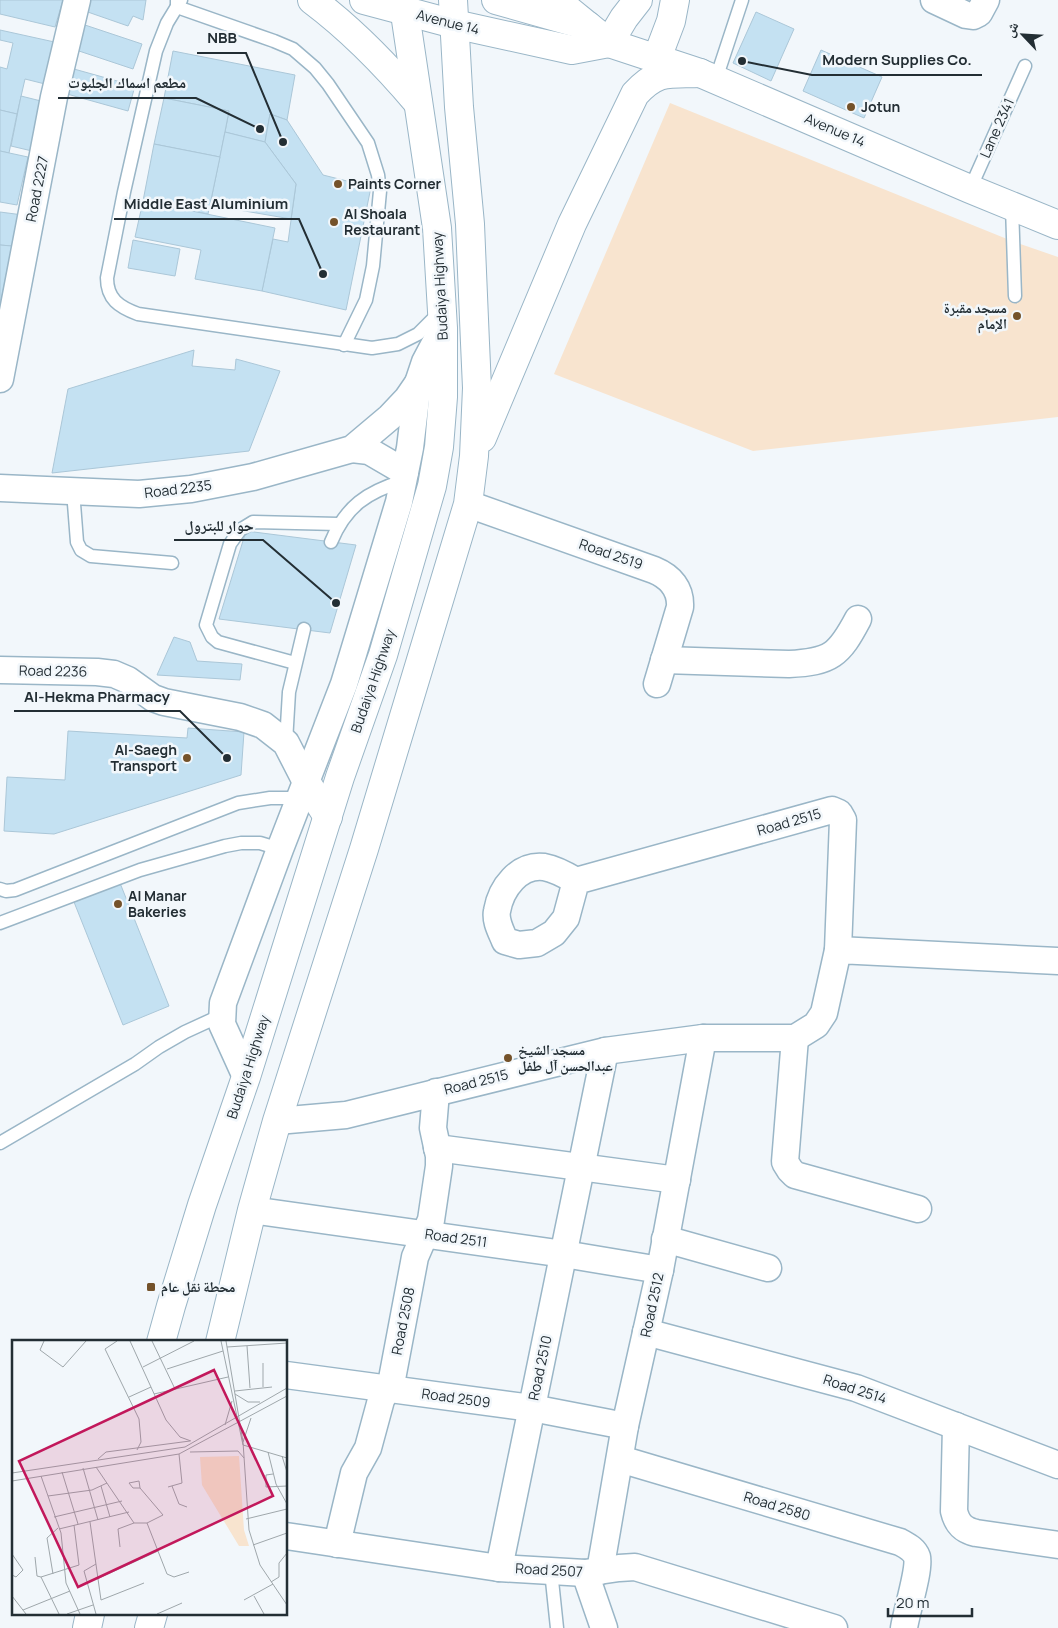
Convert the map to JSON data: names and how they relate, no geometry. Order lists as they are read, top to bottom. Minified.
{"streets":{"main road":["Avenue 14","Budaiya Highway"],"street":["Road 2227","Road 2235","Road 2519","Road 2236","Road 2515","Road 2511","Road 2512","Road 2508","Road 2510","Road 2514","Road 2509","Road 2580","Road 2507"],"lane":["Lane 2341"]},"crossings":[["Avenue 14","Lane 2341"],["Avenue 14","Budaiya Highway"],["Road 2515","Road 2512"],["Road 2515","Road 2508"],["Road 2515","Road 2510"],["Road 2511","Road 2512"],["Road 2511","Road 2508"],["Road 2511","Road 2510"],["Road 2512","Road 2514"],["Road 2512","Road 2509"],["Road 2512","Road 2580"],["Road 2512","Road 2507"],["Road 2508","Road 2509"],["Road 2508","Road 2507"],["Road 2510","Road 2509"],["Road 2510","Road 2507"]],"places":{"other":["Modern Supplies Co.","Jotun","مطعم اسماك الجلبوت","NBB","Paints Corner","Al Shoala Restaurant","Middle East Aluminium","مسجد مقبرة الإمام","حوار للبترول","Al-Saegh Transport","Al-Hekma Pharmacy","Al Manar Bakeries","مسجد الشيخ عبدالحسن آل طفل"],"transit":["محطة نقل عام"]},"scale_bar":"20 m","north":"top left"}
